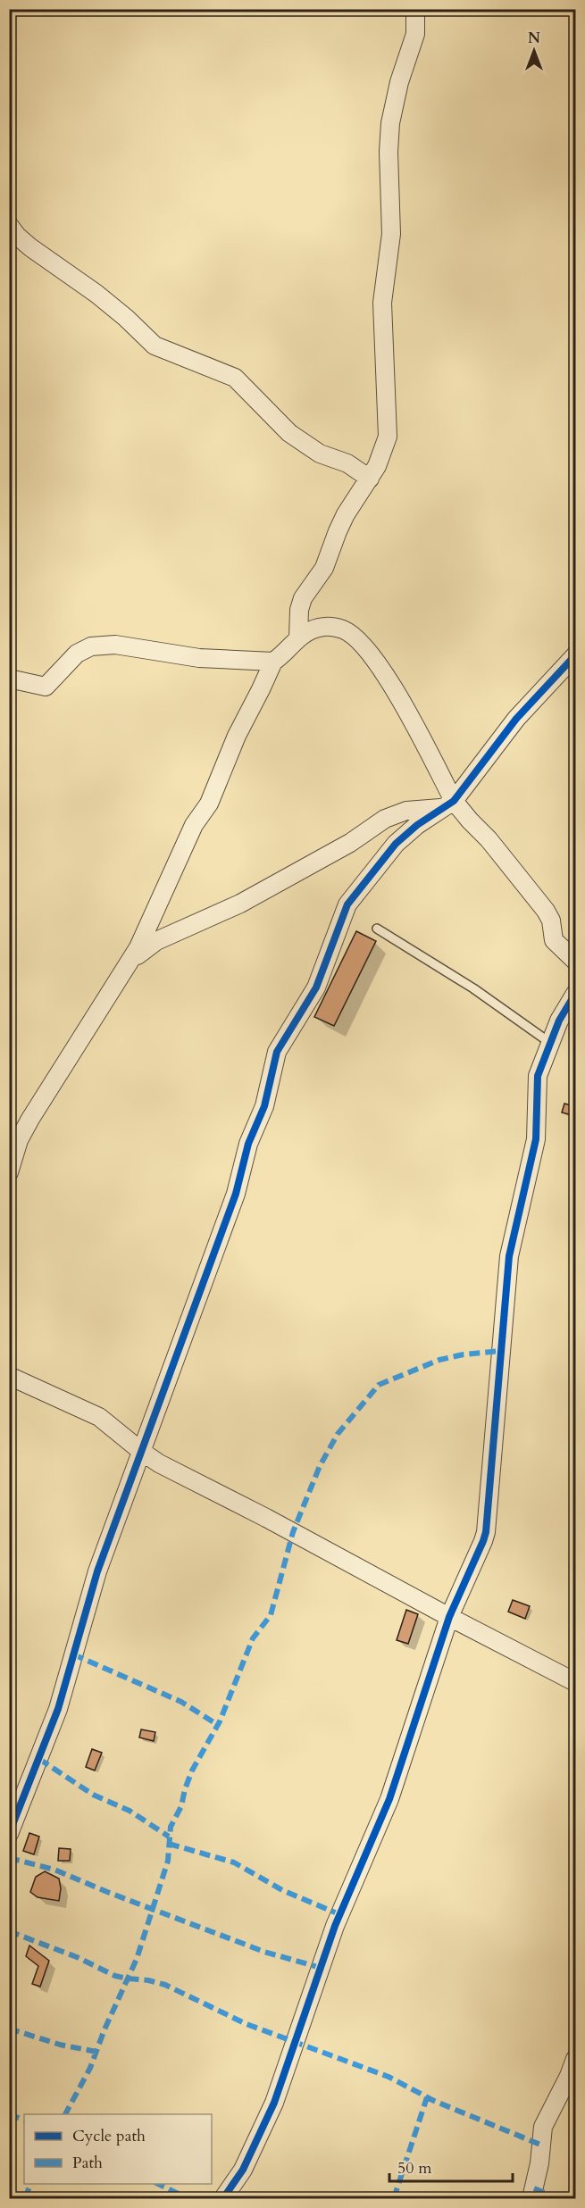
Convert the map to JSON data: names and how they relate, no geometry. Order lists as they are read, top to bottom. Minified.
{"legend":["Cycle path","Path"],"scale_bar":"50 m","north":"top"}
